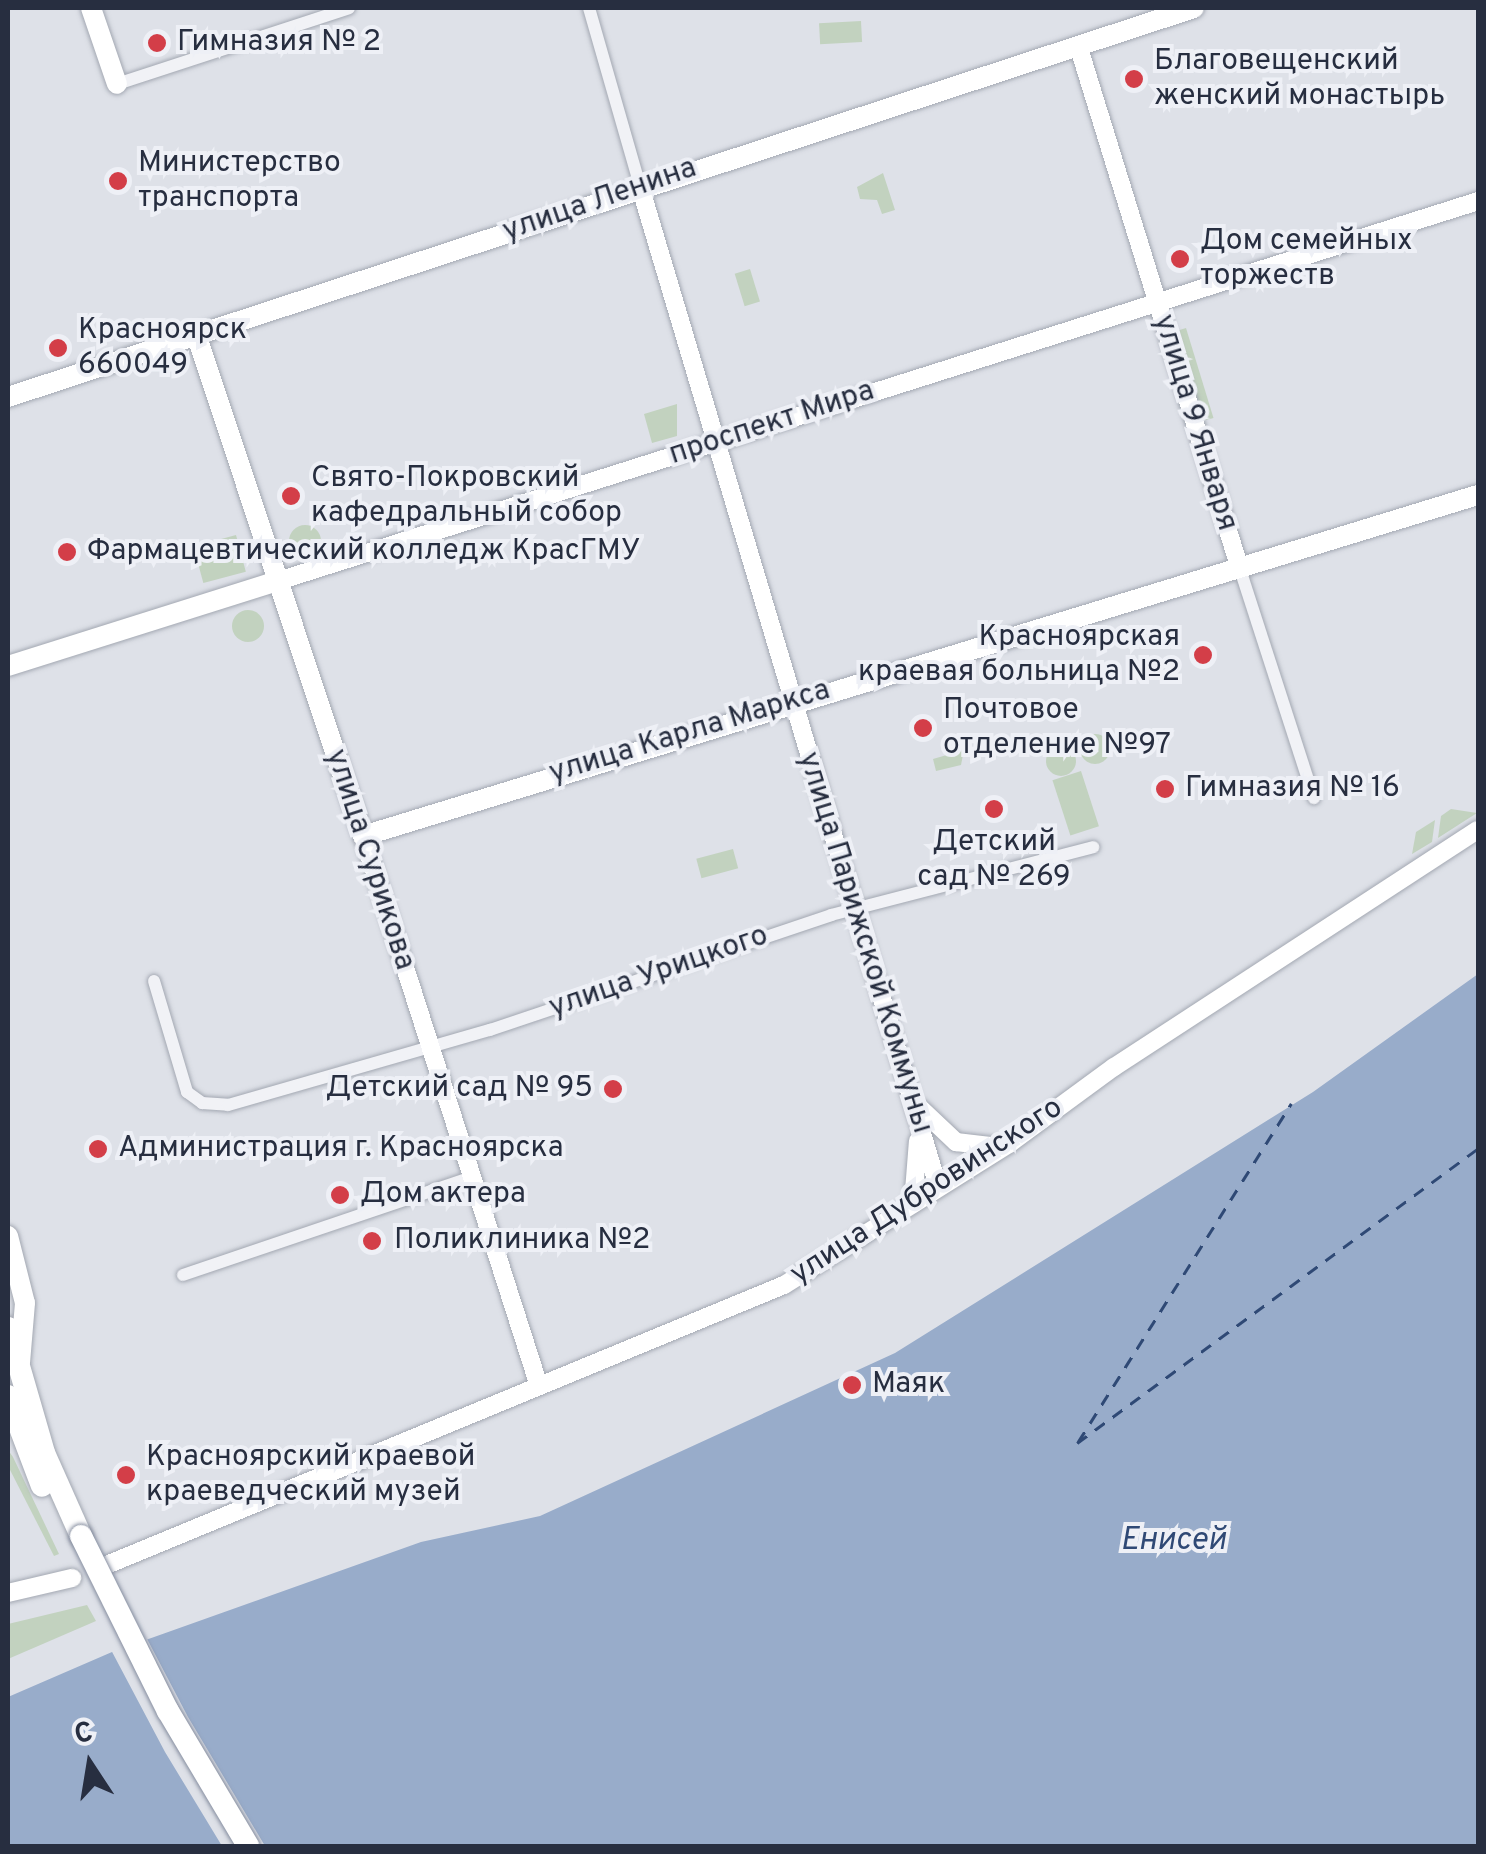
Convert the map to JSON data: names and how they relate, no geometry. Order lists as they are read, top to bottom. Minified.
{"streets":{"main road":["улица Ленина","улица 9 Января","проспект Мира","улица Карла Маркса","улица Сурикова","улица Парижской Коммуны","улица Дубровинского"],"street":["улица Урицкого"]},"crossings":[["улица Ленина","улица 9 Января"],["улица Ленина","улица Сурикова"],["улица Ленина","улица Парижской Коммуны"],["улица 9 Января","проспект Мира"],["улица 9 Января","улица Карла Маркса"],["проспект Мира","улица Сурикова"],["проспект Мира","улица Парижской Коммуны"],["улица Карла Маркса","улица Сурикова"],["улица Карла Маркса","улица Парижской Коммуны"],["улица Сурикова","улица Урицкого"],["улица Сурикова","улица Дубровинского"],["улица Парижской Коммуны","улица Урицкого"],["улица Парижской Коммуны","улица Дубровинского"]],"water":["Енисей"],"places":["Гимназия № 2","Благовещенский женский монастырь","Министерство транспорта","Дом семейных торжеств","Красноярск 660049","Свято-Покровский кафедральный собор","Фармацевтический колледж КрасГМУ","Красноярская краевая больница №2","Почтовое отделение №97","Гимназия № 16","Детский сад № 269","Детский сад № 95","Администрация г. Красноярска","Дом актера","Поликлиника №2","Маяк","Красноярский краевой краеведческий музей"],"north":"top"}
